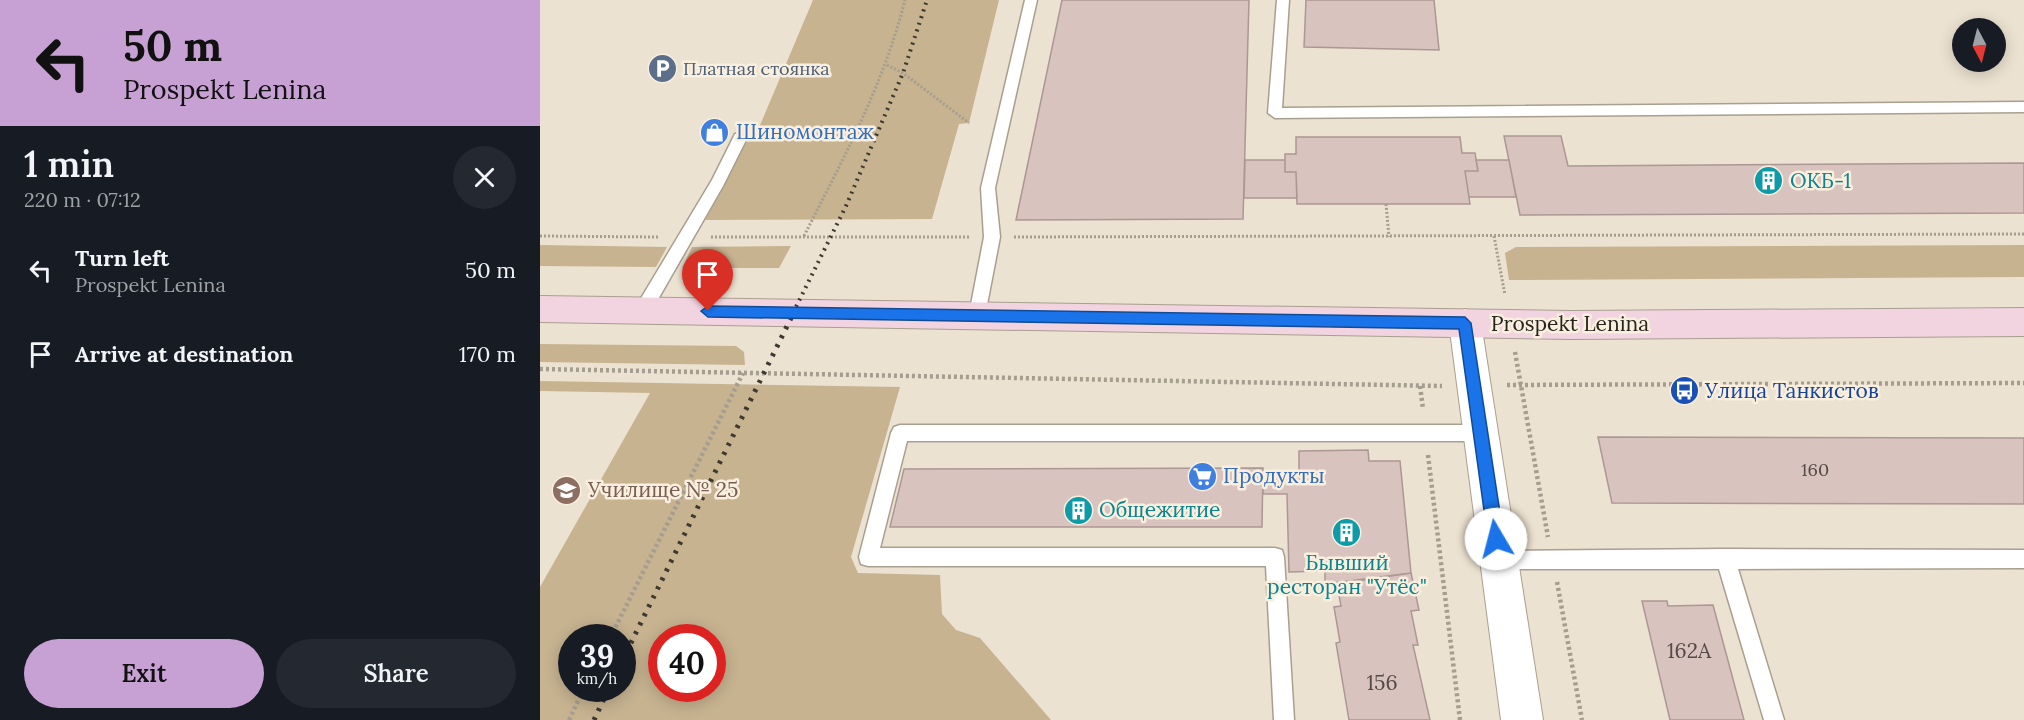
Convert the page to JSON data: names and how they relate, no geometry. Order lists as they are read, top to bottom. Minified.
{"streets":{"main road":["Prospekt Lenina"]},"places":{"parking":["Платная стоянка"],"shop":["Шиномонтаж"],"building":["ОКБ-1","Общежитие","Бывший ресторан \"Утёс\""],"bus stop":["Улица Танкистов"],"supermarket":["Продукты"],"school or university":["Училище № 25"]},"house_numbers":["160","162А","156"],"north":"bottom","page":{"turn":["50 m","Prospekt Lenina"],"heading":["1 min","220 m · 07:12"],"list":[{"name":"Turn left","note":"Prospekt Lenina","value":"50 m"},{"name":"Arrive at destination","value":"170 m"}],"speed":"39 km/h","limit":"40","buttons":["Exit","Share"]}}
